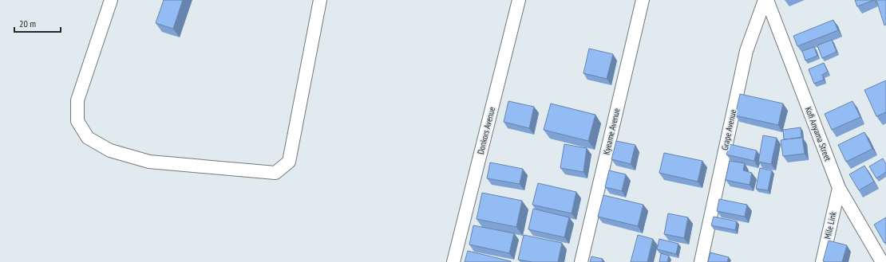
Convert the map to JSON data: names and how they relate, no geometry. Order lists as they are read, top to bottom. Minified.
{"streets":{"street":["Grape Avenue","Donkors Avenue","Kyeame Avenue","Kofi Anyama Street","Mile Link"]},"crossings":[["Grape Avenue","Kofi Anyama Street"],["Kofi Anyama Street","Mile Link"]],"scale_bar":"20 m"}
